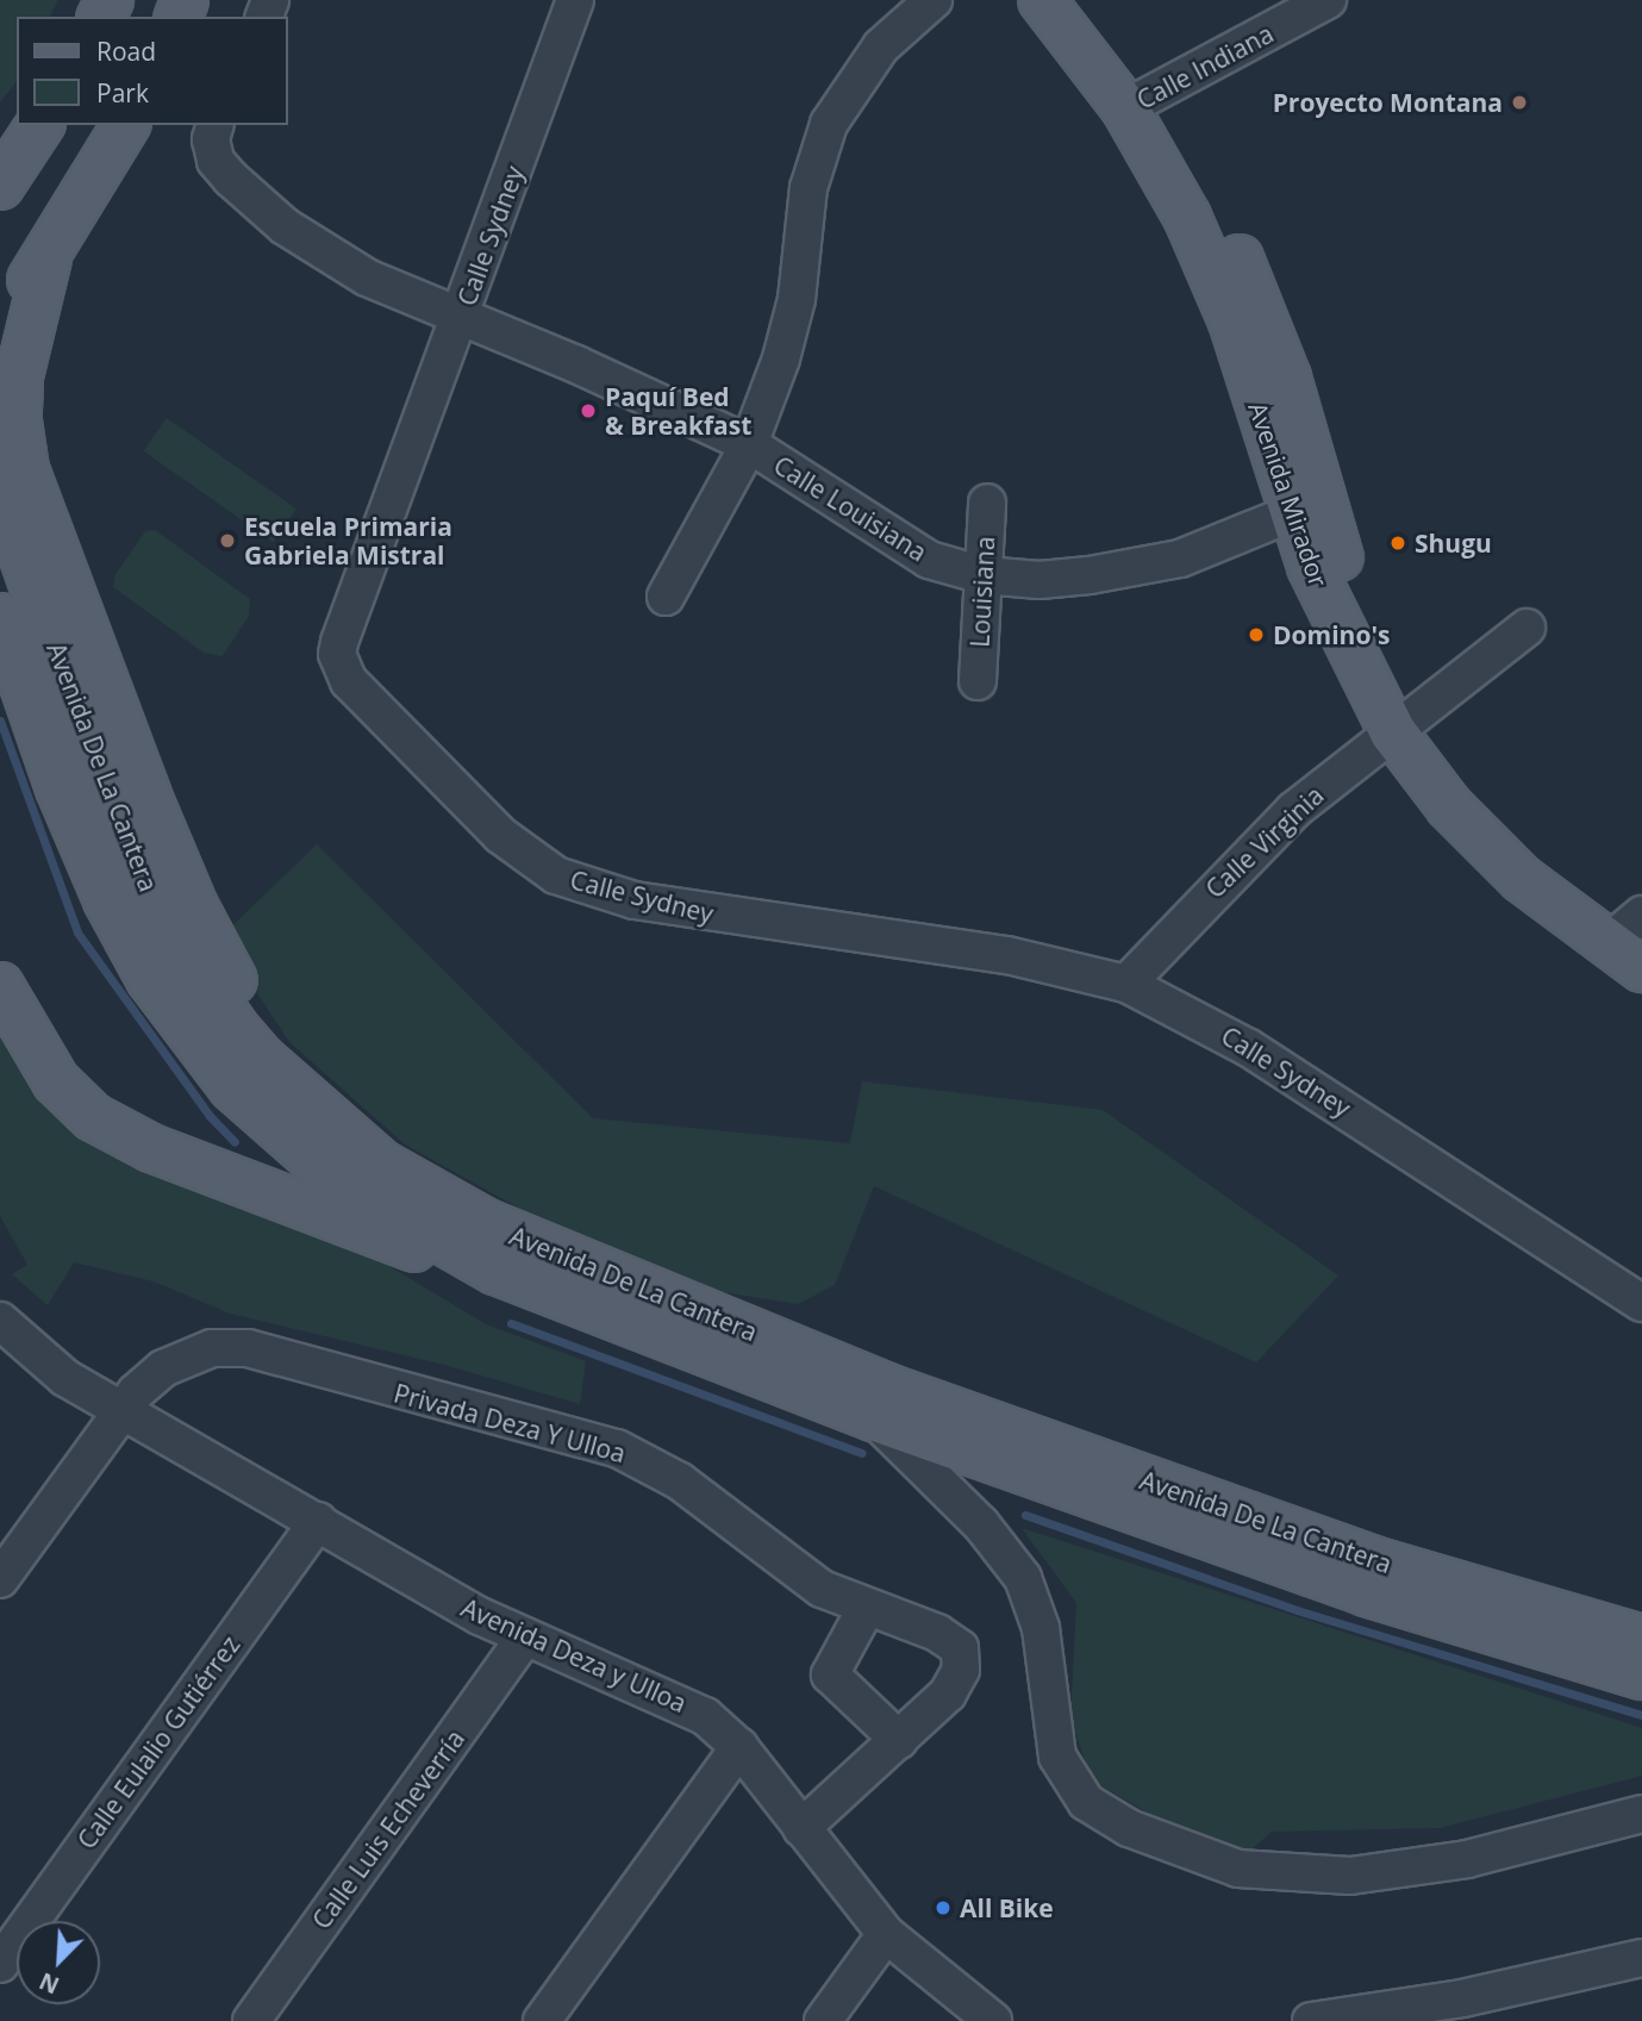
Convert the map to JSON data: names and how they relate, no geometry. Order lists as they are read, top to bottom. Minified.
{"streets":{"main road":["Avenida Mirador","Avenida De La Cantera"],"street":["Calle Indiana","Calle Sydney","Calle Louisiana","Louisiana","Calle Virginia","Privada Deza Y Ulloa","Avenida Deza y Ulloa","Calle Eulalio Gutiérrez","Calle Luis Echeverría"]},"crossings":[["Calle Indiana","Avenida Mirador"],["Calle Sydney","Calle Louisiana"],["Calle Sydney","Calle Virginia"],["Avenida Mirador","Calle Louisiana"],["Avenida Mirador","Calle Virginia"],["Calle Louisiana","Louisiana"],["Privada Deza Y Ulloa","Avenida Deza y Ulloa"],["Avenida Deza y Ulloa","Calle Eulalio Gutiérrez"],["Avenida Deza y Ulloa","Calle Luis Echeverría"]],"places":["Proyecto Montana","Paquí Bed & Breakfast","Escuela Primaria Gabriela Mistral","Shugu","Domino's","All Bike"],"legend":["Road","Park"],"north":"bottom left"}
